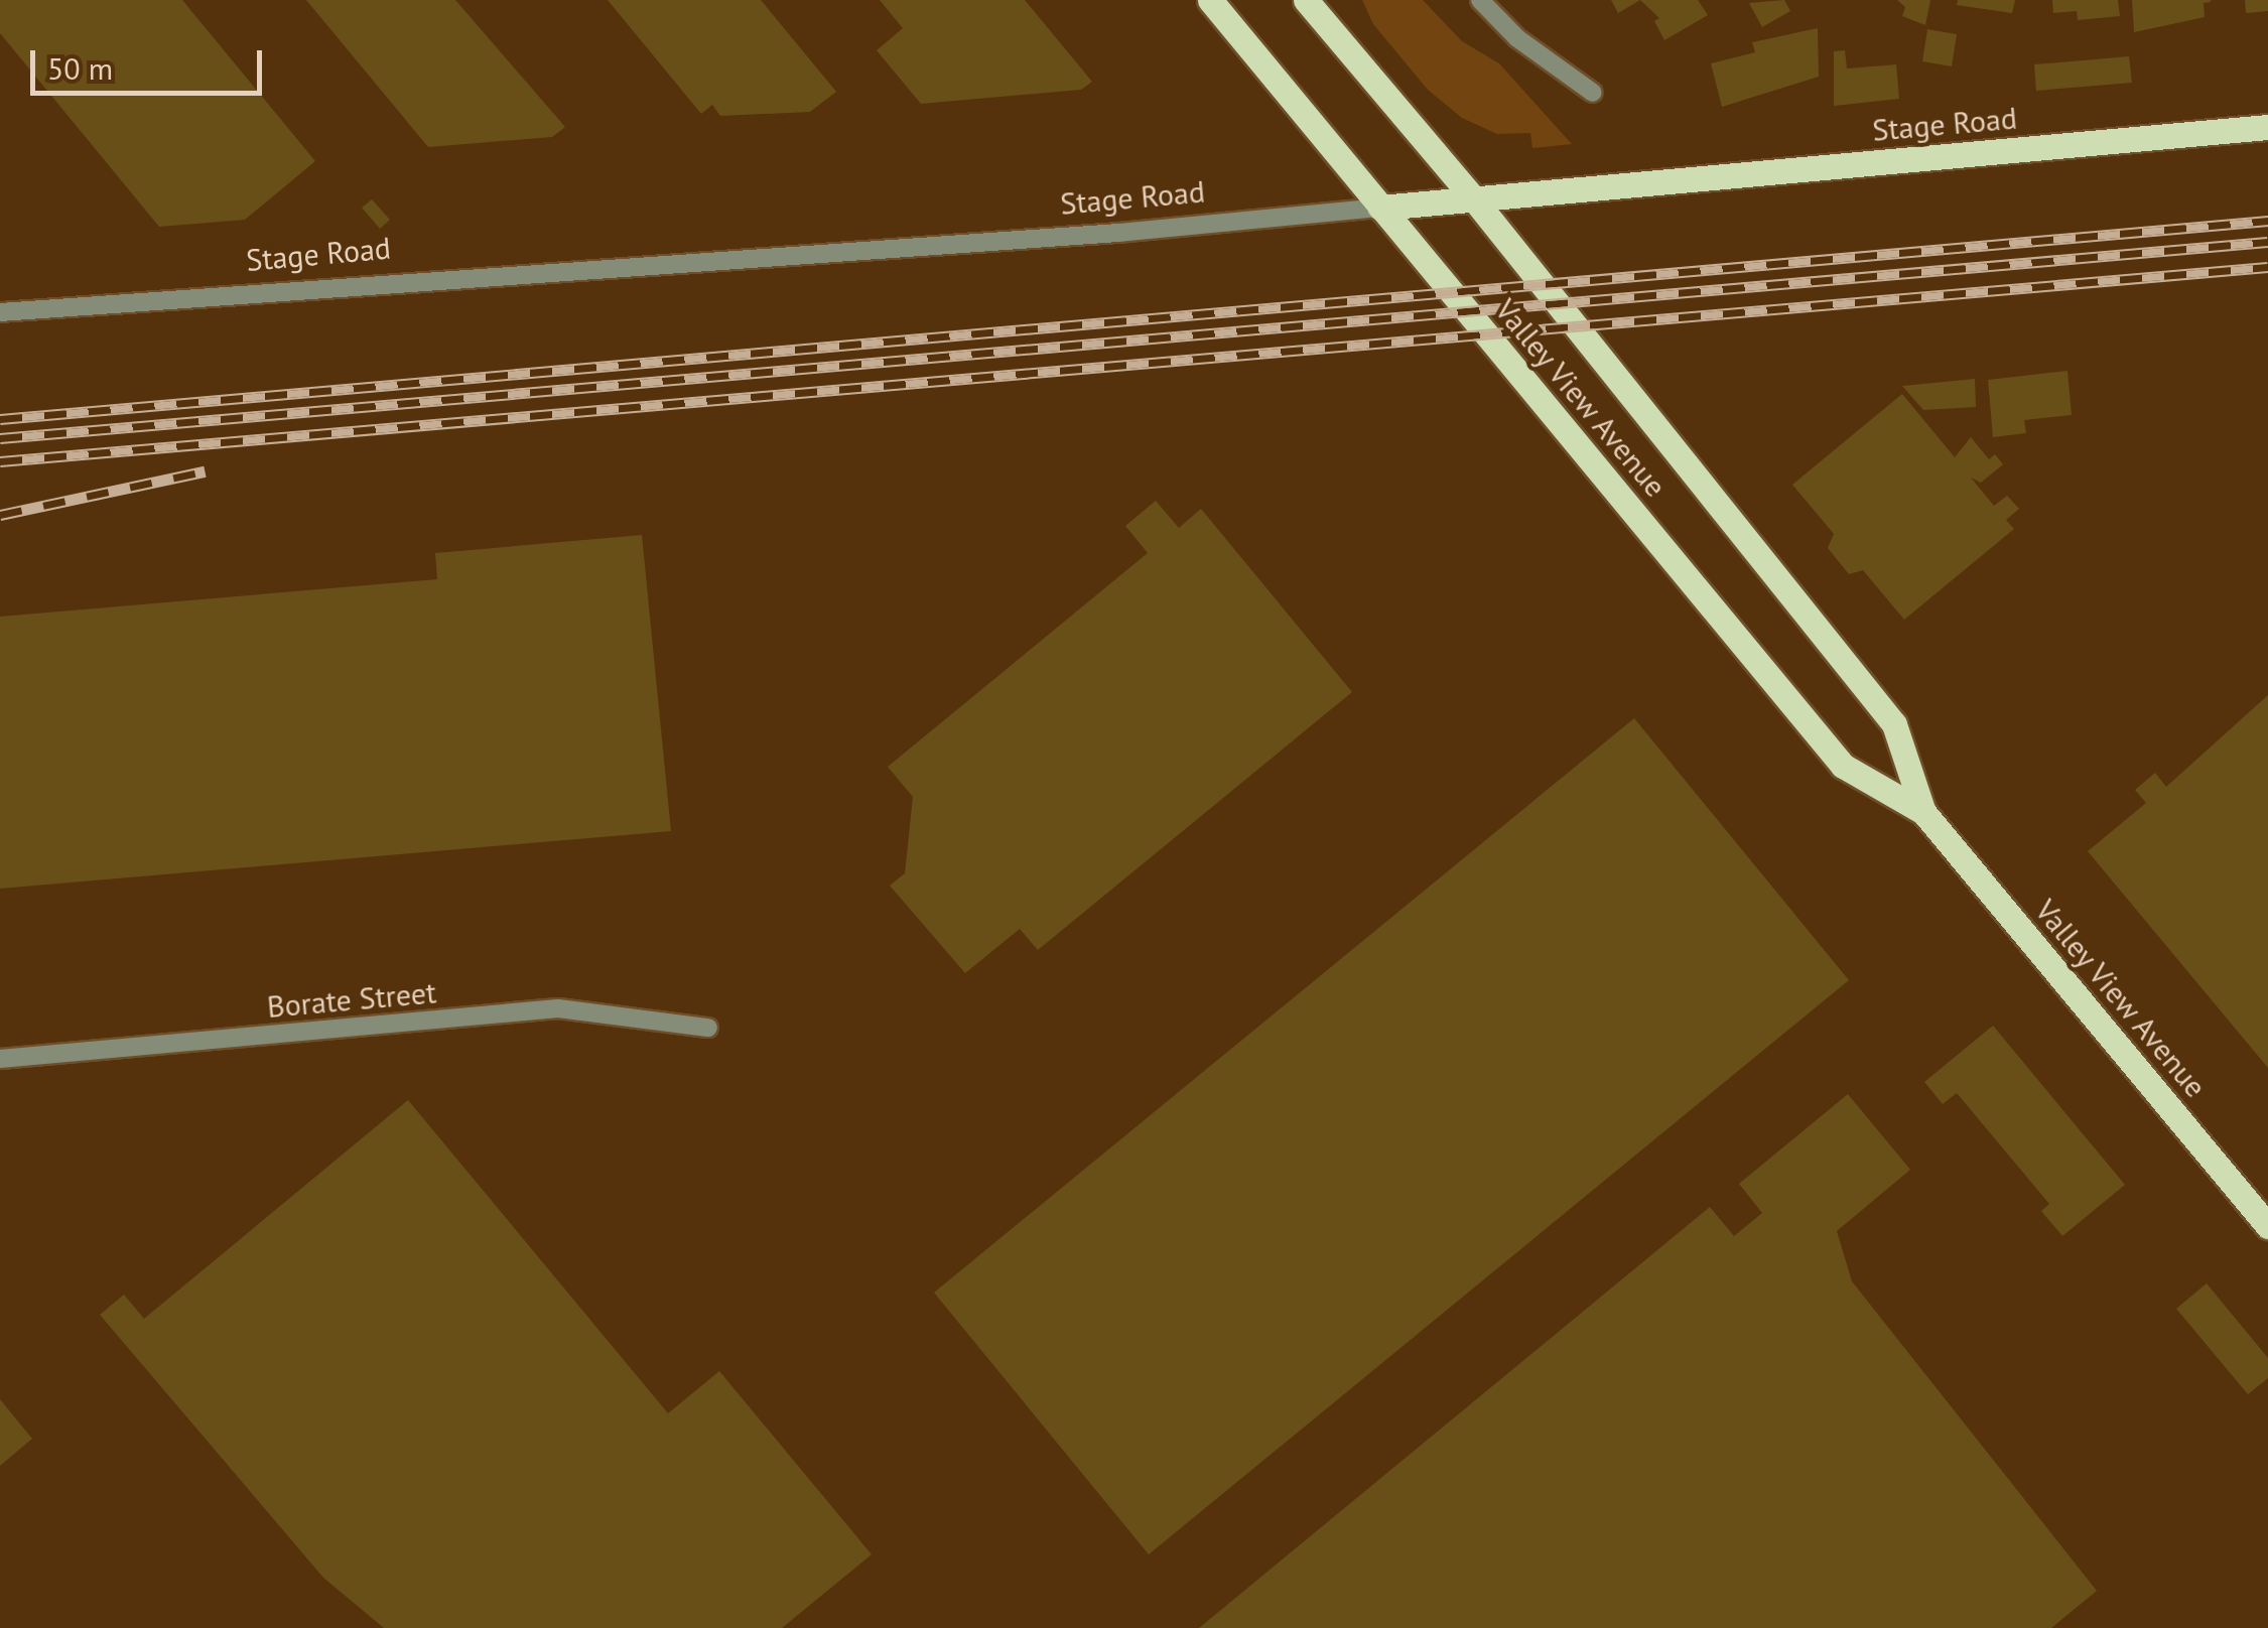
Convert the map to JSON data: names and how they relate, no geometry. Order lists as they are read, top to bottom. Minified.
{"streets":{"main road":["Stage Road","Valley View Avenue"],"street":["Borate Street"]},"crossings":[["Stage Road","Valley View Avenue"]],"scale_bar":"50 m"}
